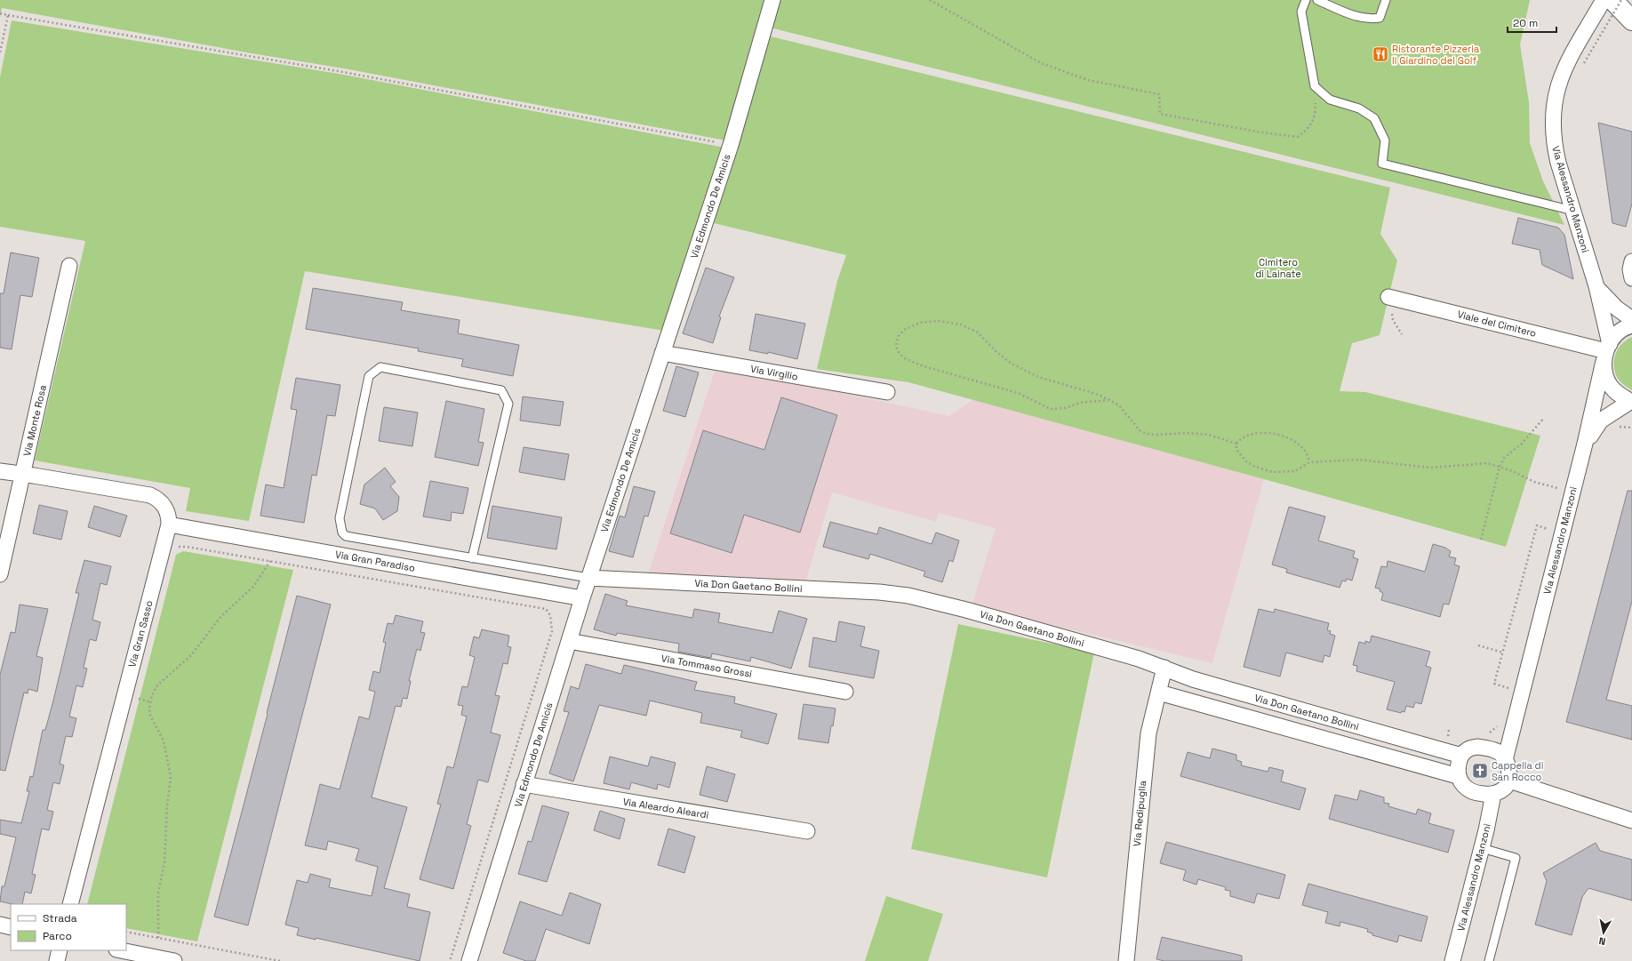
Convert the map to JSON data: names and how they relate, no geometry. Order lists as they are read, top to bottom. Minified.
{"streets":{"street":["Via Alessandro Manzoni","Via Edmondo De Amicis","Viale del Cimitero","Via Virgilio","Via Monte Rosa","Via Gran Paradiso","Via Don Gaetano Bollini","Via Gran Sasso","Via Tommaso Grossi","Via Aleardo Aleardi","Via Redipuglia"]},"crossings":[["Via Alessandro Manzoni","Viale del Cimitero"],["Via Alessandro Manzoni","Via Don Gaetano Bollini"],["Via Edmondo De Amicis","Via Virgilio"],["Via Edmondo De Amicis","Via Gran Paradiso"],["Via Edmondo De Amicis","Via Don Gaetano Bollini"],["Via Edmondo De Amicis","Via Tommaso Grossi"],["Via Edmondo De Amicis","Via Aleardo Aleardi"],["Via Monte Rosa","Via Gran Sasso"],["Via Gran Paradiso","Via Gran Sasso"],["Via Don Gaetano Bollini","Via Redipuglia"]],"parks":["Cimitero di Lainate"],"places":{"restaurant":["Ristorante Pizzeria Il Giardino del Golf"],"church":["Cappella di San Rocco"]},"legend":["Strada","Parco"],"scale_bar":"20 m","north":"bottom"}
